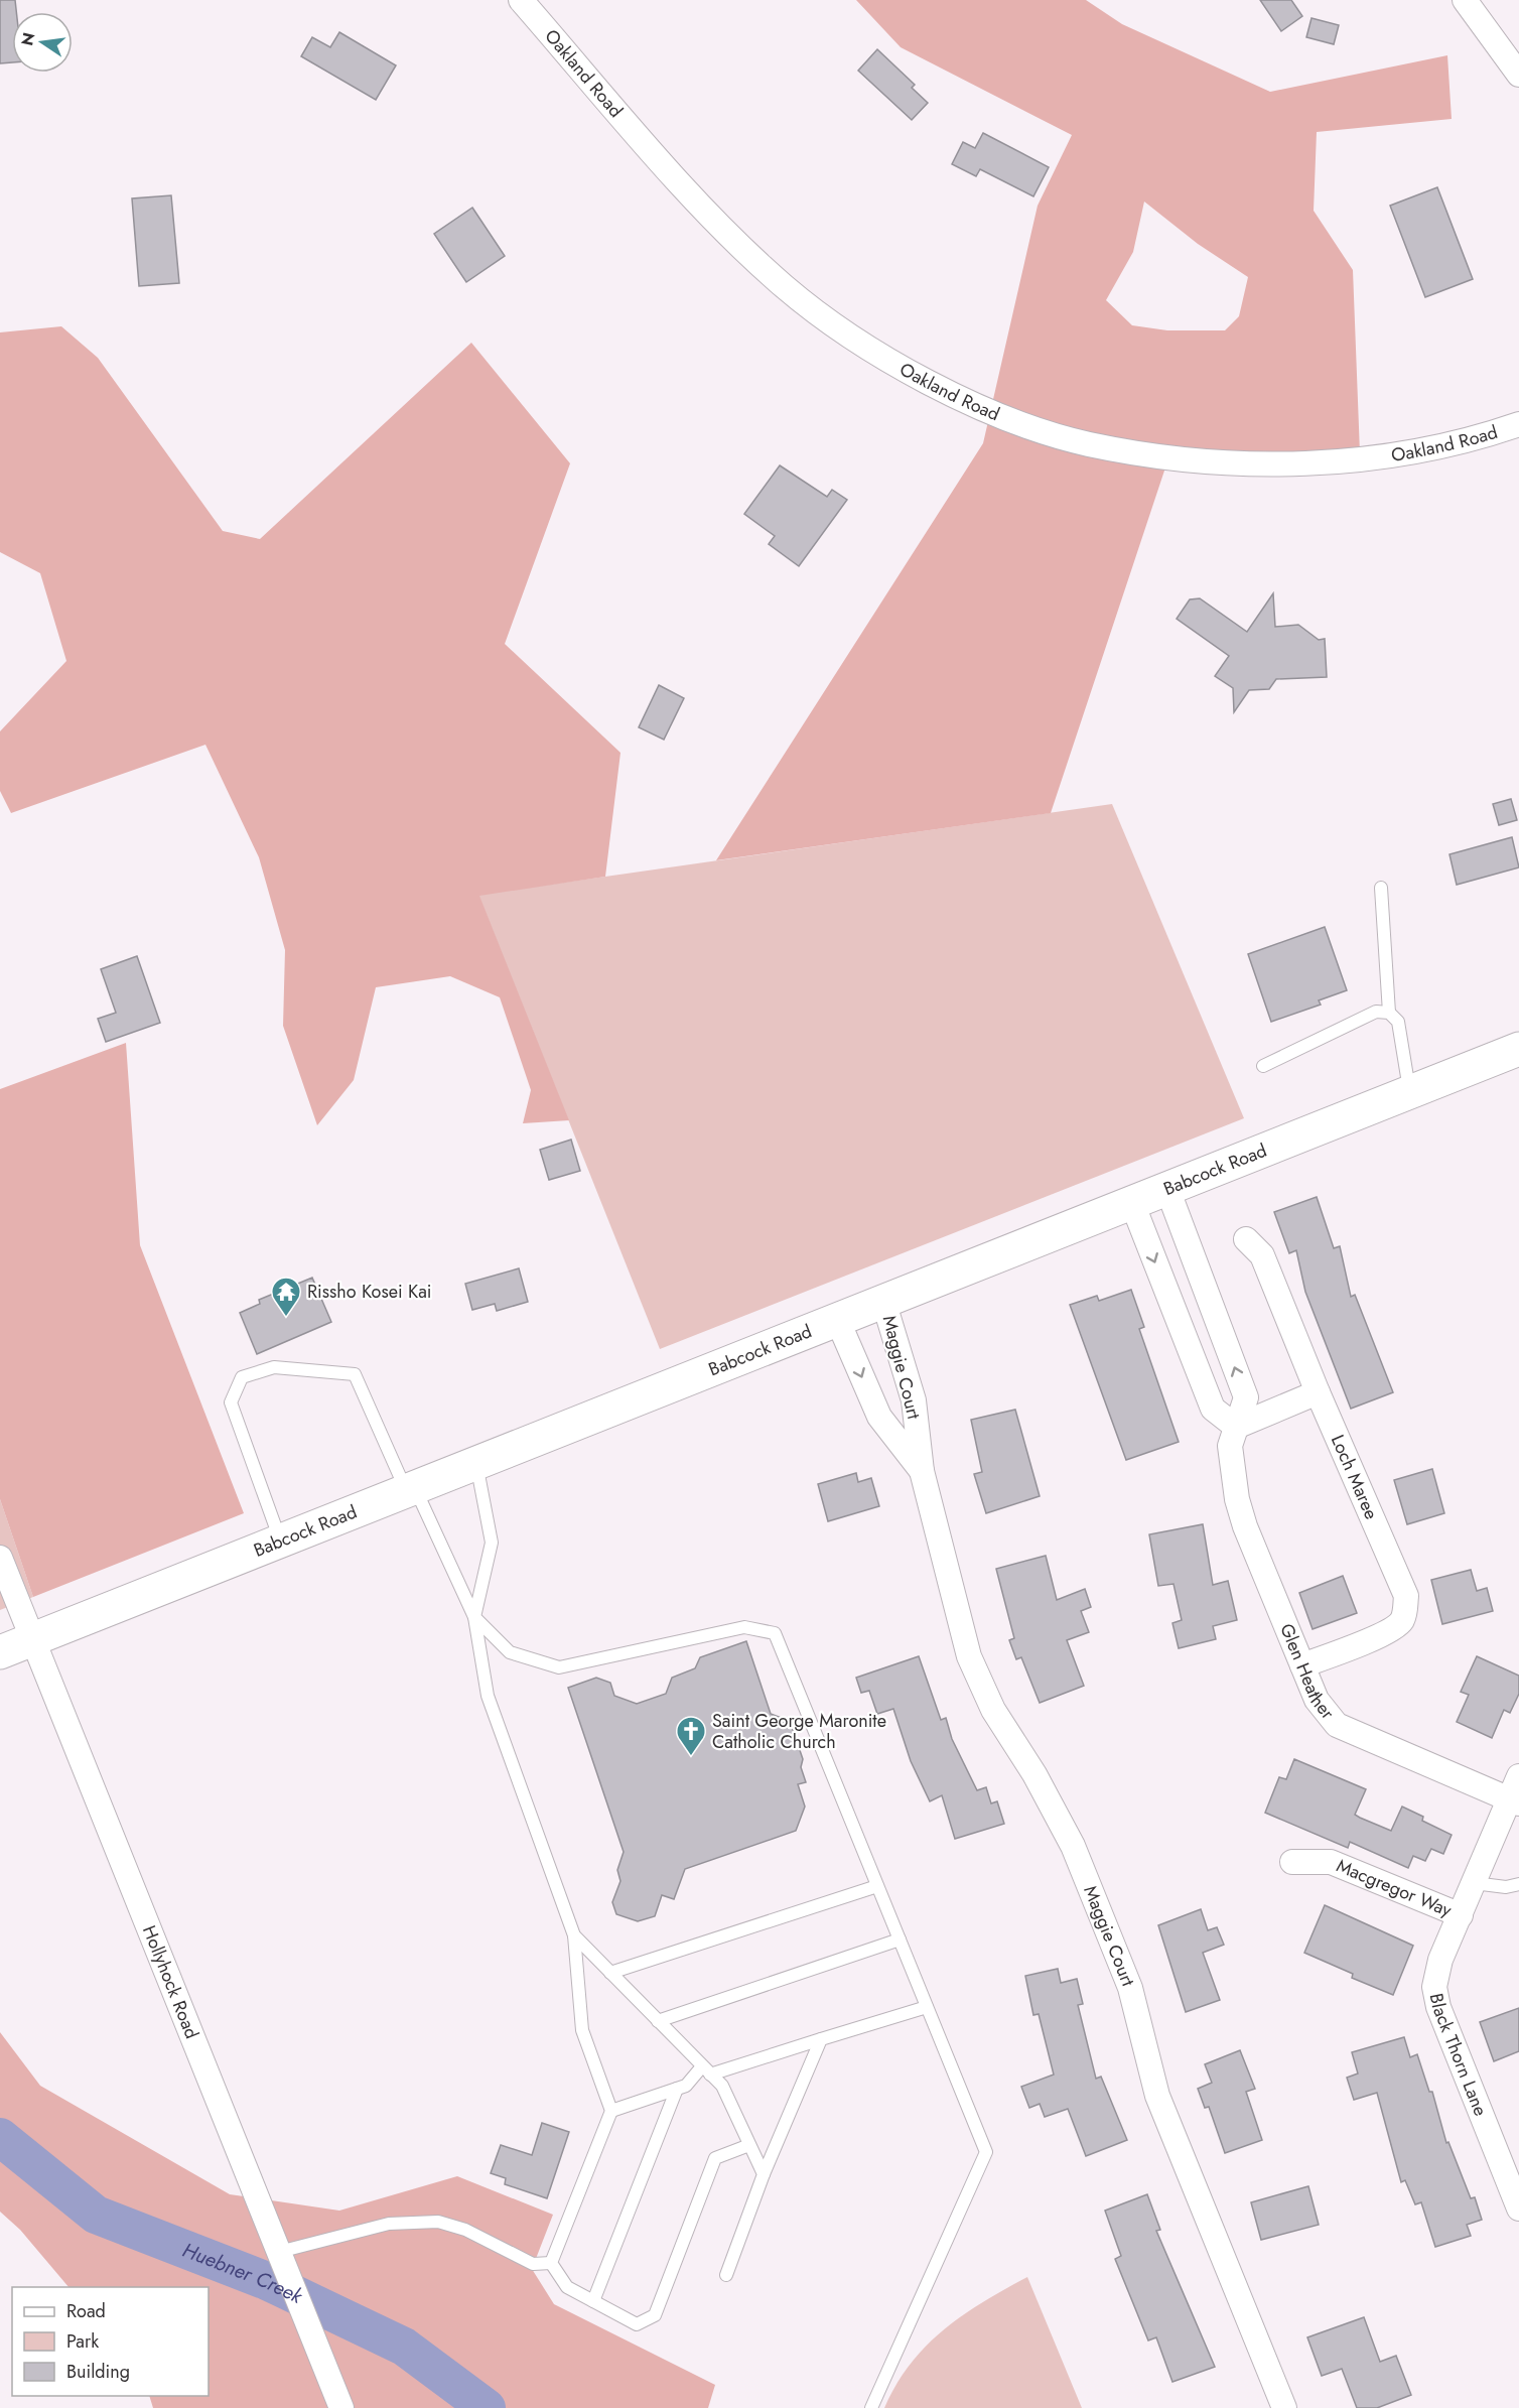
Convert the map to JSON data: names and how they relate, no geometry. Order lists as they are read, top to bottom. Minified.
{"streets":{"main road":["Babcock Road"],"street":["Oakland Road","Maggie Court","Loch Maree","Glen Heather","Macgregor Way","Hollyhock Road","Black Thorn Lane"]},"crossings":[["Babcock Road","Maggie Court"],["Babcock Road","Glen Heather"],["Babcock Road","Hollyhock Road"],["Loch Maree","Glen Heather"],["Glen Heather","Black Thorn Lane"],["Macgregor Way","Black Thorn Lane"]],"water":["Huebner Creek"],"places":{"temple":["Rissho Kosei Kai"],"church":["Saint George Maronite Catholic Church"]},"legend":["Road","Park","Building"],"north":"left"}
